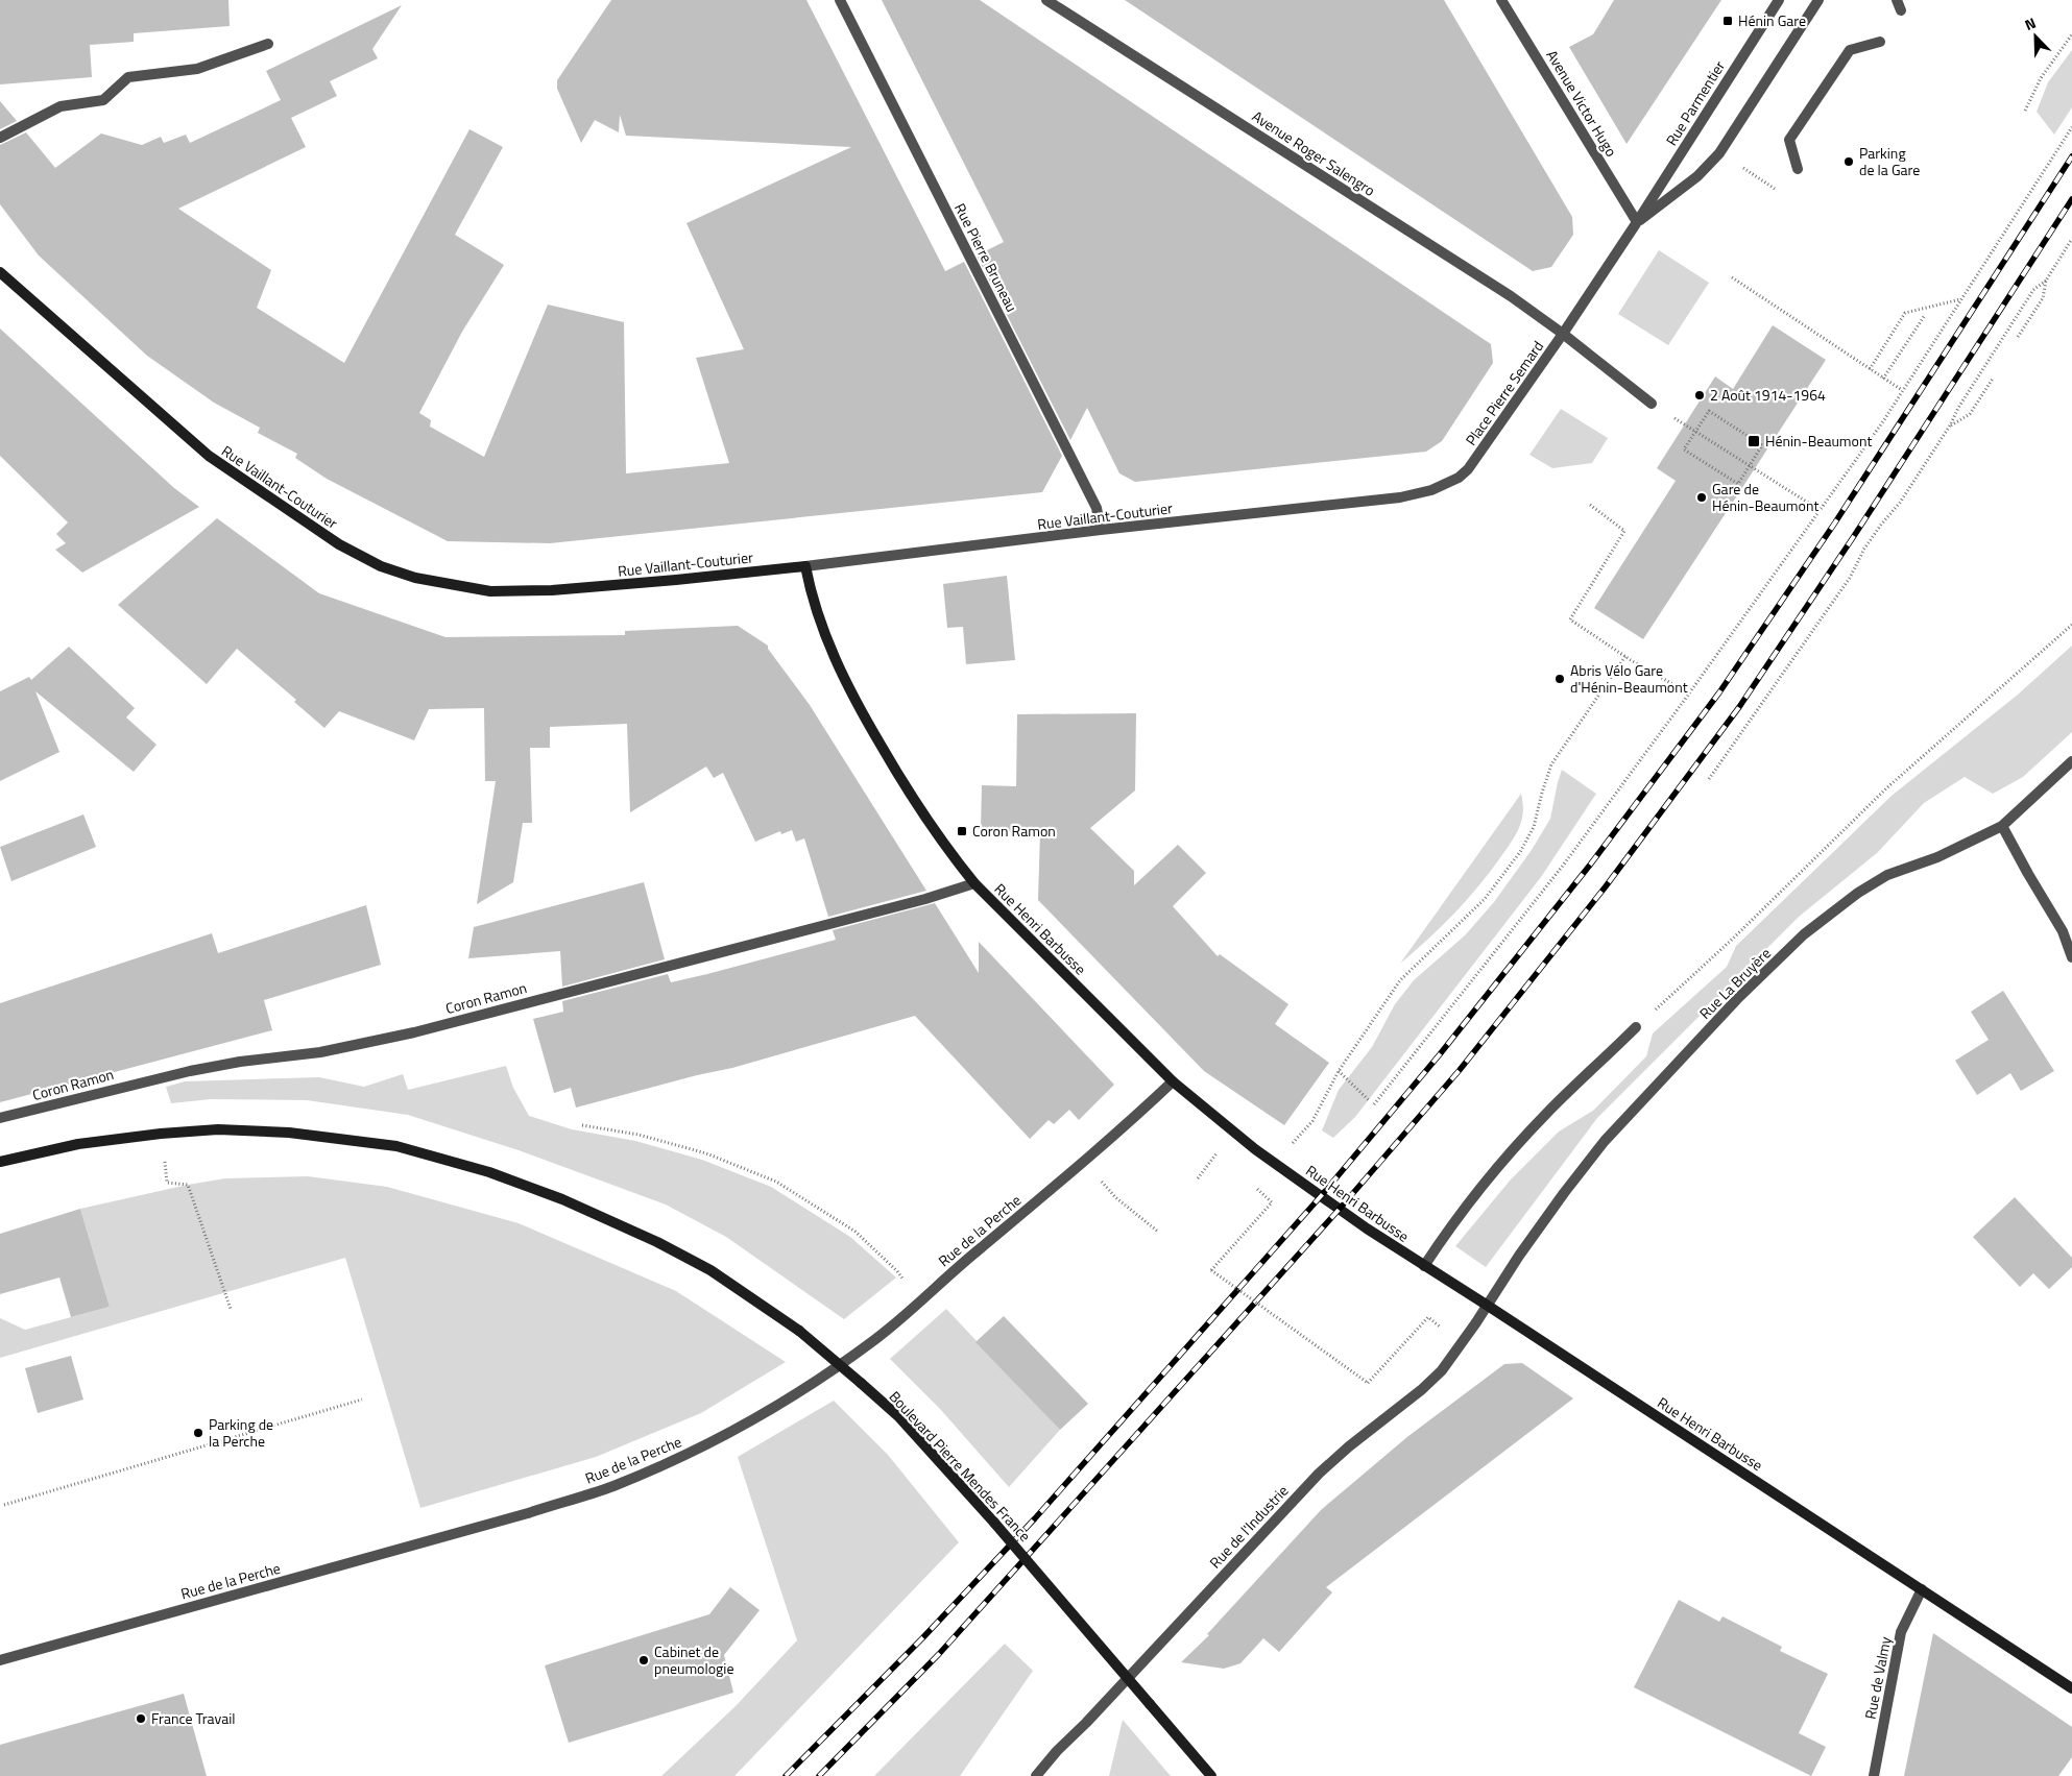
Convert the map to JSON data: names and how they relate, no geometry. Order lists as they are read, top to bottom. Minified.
{"streets":{"street":["Avenue Victor Hugo","Rue Parmentier","Avenue Roger Salengro","Rue Pierre Bruneau","Place Pierre Semard","Rue Vaillant-Couturier","Rue Henri Barbusse","Rue La Bruyère","Coron Ramon","Rue de la Perche","Boulevard Pierre Mendes France","Rue de l'Industrie","Rue de Valmy"]},"crossings":[["Avenue Victor Hugo","Rue Parmentier"],["Avenue Victor Hugo","Place Pierre Semard"],["Rue Parmentier","Place Pierre Semard"],["Avenue Roger Salengro","Place Pierre Semard"],["Rue Pierre Bruneau","Rue Vaillant-Couturier"],["Place Pierre Semard","Rue Vaillant-Couturier"],["Rue Vaillant-Couturier","Rue Henri Barbusse"],["Rue Henri Barbusse","Rue La Bruyère"],["Rue Henri Barbusse","Coron Ramon"],["Rue Henri Barbusse","Rue de la Perche"],["Rue Henri Barbusse","Rue de l'Industrie"],["Rue Henri Barbusse","Rue de Valmy"],["Rue La Bruyère","Rue de l'Industrie"]],"places":{"transit":["Hénin Gare","Hénin-Beaumont","Coron Ramon"],"other":["Parking de la Gare","2 Août 1914-1964","Gare de Hénin-Beaumont","Abris Vélo Gare d'Hénin-Beaumont","Parking de la Perche","Cabinet de pneumologie","France Travail"]},"north":"top left"}
